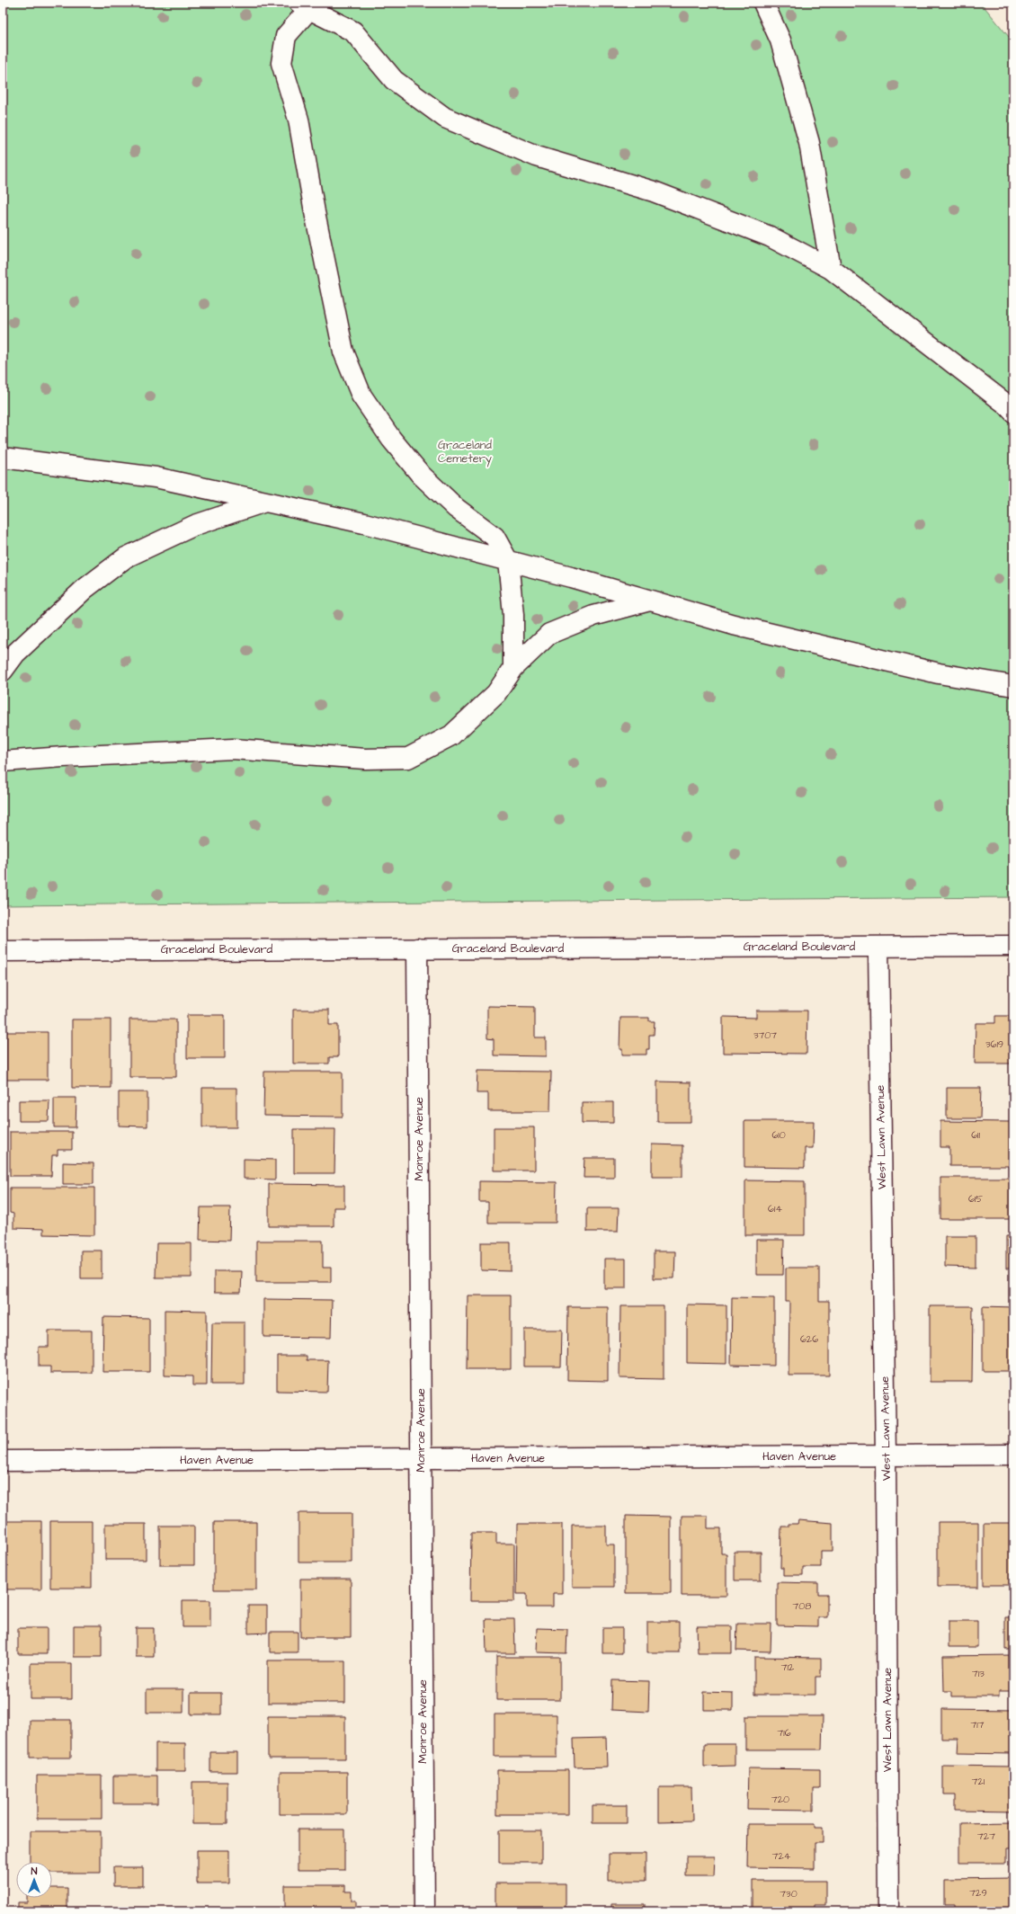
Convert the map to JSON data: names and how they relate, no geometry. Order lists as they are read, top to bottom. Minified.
{"streets":{"street":["Graceland Boulevard","West Lawn Avenue","Monroe Avenue","Haven Avenue"]},"crossings":[["Graceland Boulevard","West Lawn Avenue"],["Graceland Boulevard","Monroe Avenue"],["West Lawn Avenue","Haven Avenue"],["Monroe Avenue","Haven Avenue"]],"parks":["Graceland Cemetery"],"house_numbers":["3707","3619","610","611","615","614","626","708","712","713","717","716","721","720","727","724","729","730"],"north":"top"}
